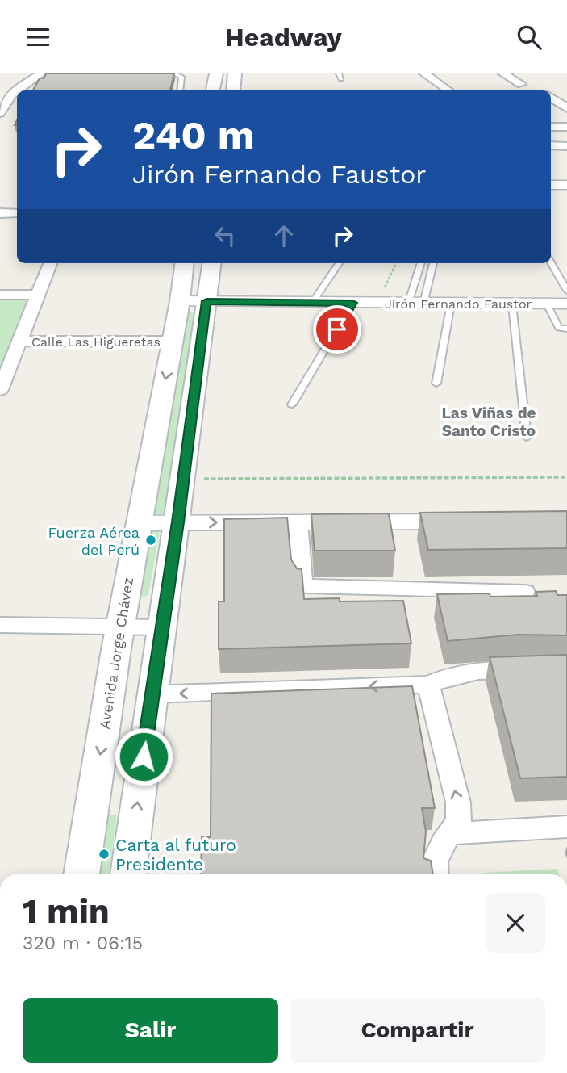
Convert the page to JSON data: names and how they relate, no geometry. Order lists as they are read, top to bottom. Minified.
{"streets":{"main road":["Avenida Jorge Chávez"],"street":["Jirón Fernando Faustor","Calle Las Higueretas"]},"crossings":[["Jirón Fernando Faustor","Avenida Jorge Chávez"],["Calle Las Higueretas","Avenida Jorge Chávez"]],"districts":["Las Viñas de Santo Cristo"],"places":["Fuerza Aérea del Perú","Carta al futuro Presidente"],"page":{"header":"Headway","turn":["240 m","Jirón Fernando Faustor"],"heading":["1 min","320 m · 06:15"],"buttons":["Salir","Compartir"]}}
